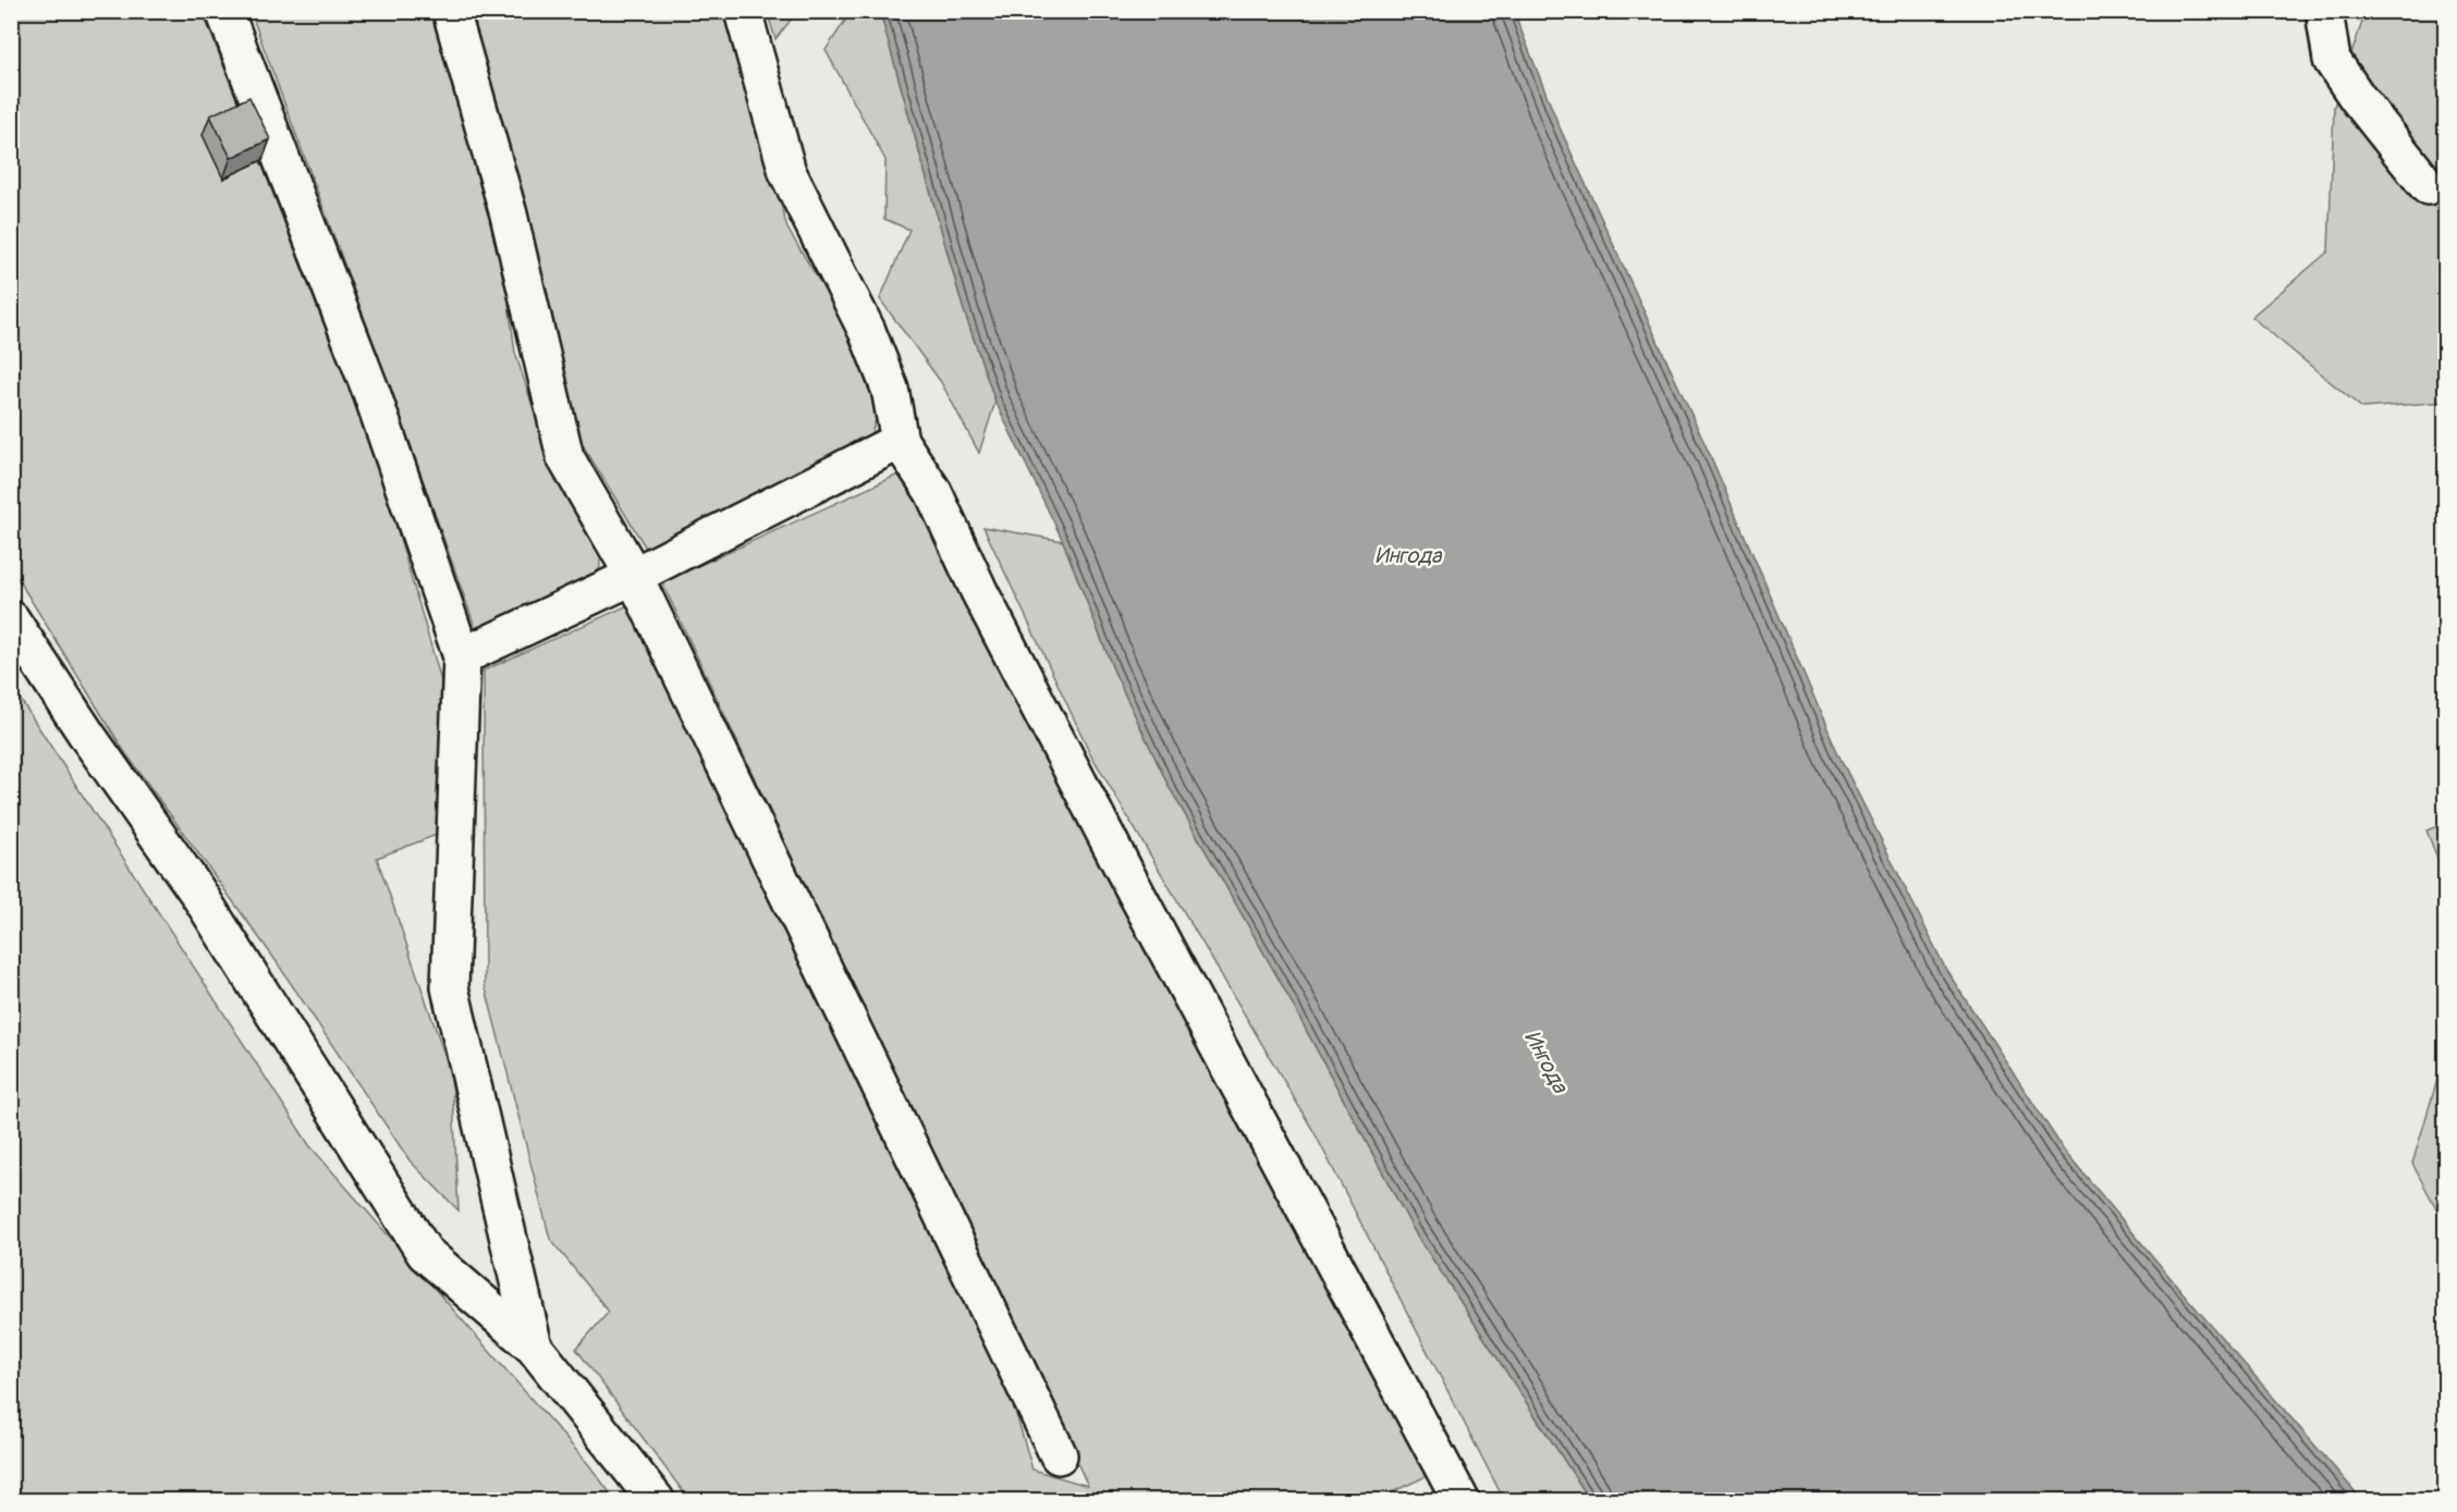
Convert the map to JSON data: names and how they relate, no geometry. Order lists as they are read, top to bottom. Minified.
{"water":["Ингода"]}
